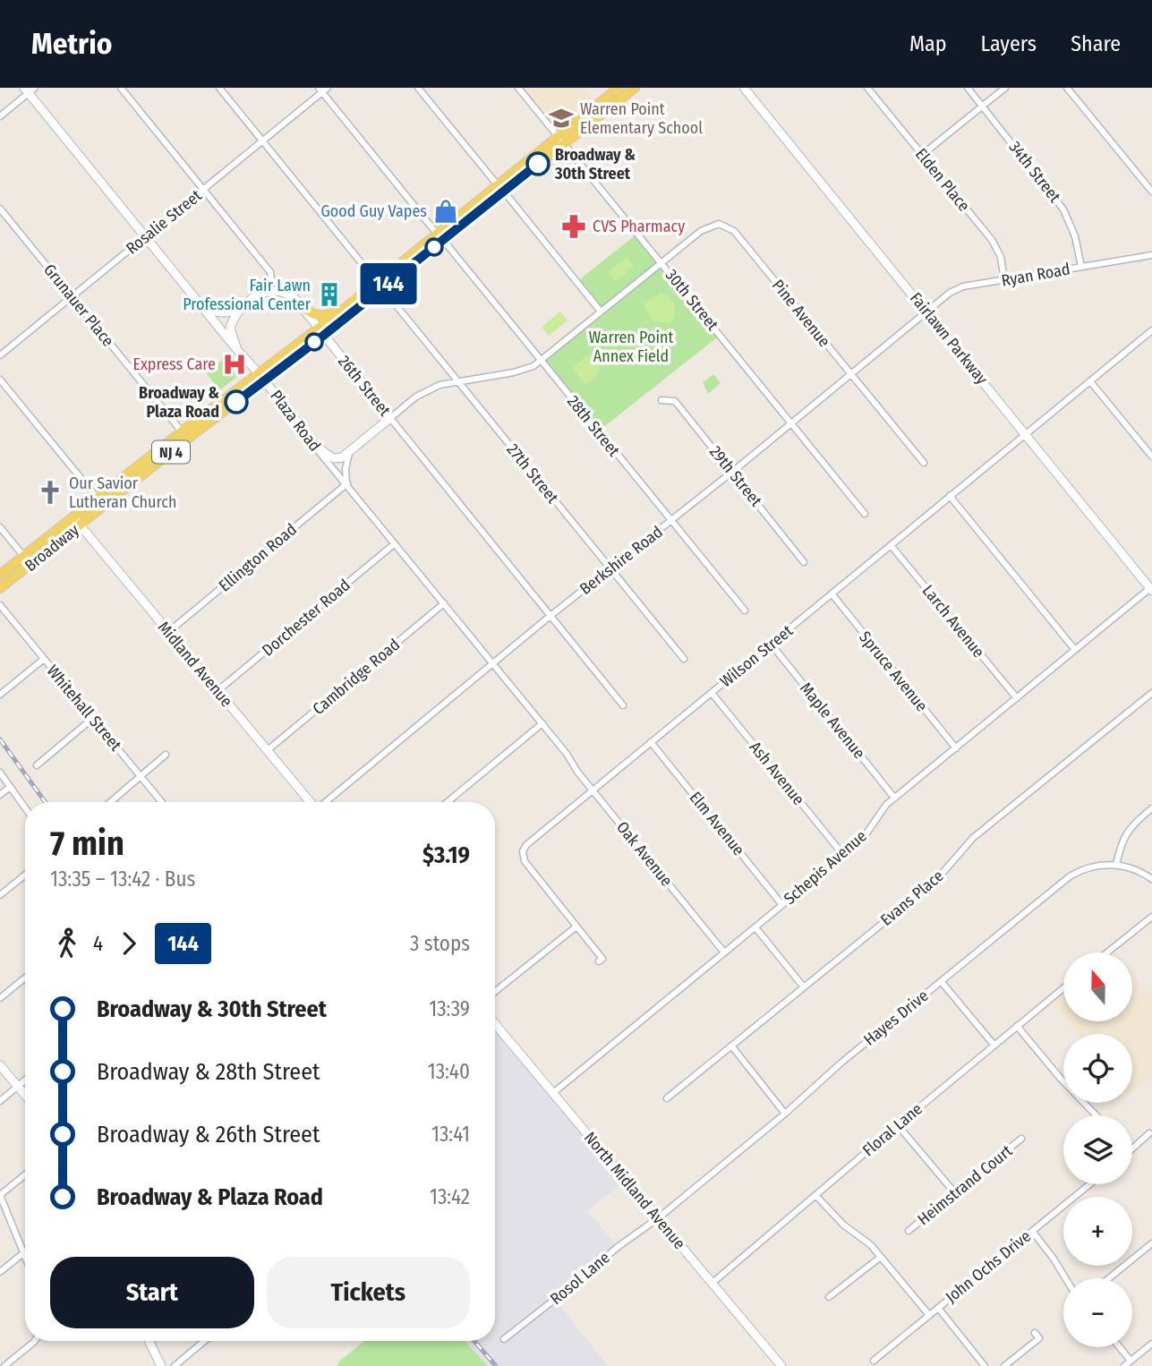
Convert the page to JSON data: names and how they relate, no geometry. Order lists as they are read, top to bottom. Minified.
{"streets":{"main road":["NJ 4","Broadway"],"street":["34th Street","Elden Place","Rosalie Street","Ryan Road","30th Street","Grunauer Place","Pine Avenue","Fairlawn Parkway","26th Street","Plaza Road","28th Street","27th Street","29th Street","Ellington Road","Berkshire Road","Dorchester Road","Larch Avenue","Wilson Street","Midland Avenue","Spruce Avenue","Cambridge Road","Whitehall Street","Maple Avenue","Ash Avenue","Elm Avenue","Oak Avenue","Schepis Avenue","Evans Place","Hayes Drive","Floral Lane","Heimstrand Court","North Midland Avenue","John Ochs Drive","Rosol Lane"]},"crossings":[["34th Street","Ryan Road"],["Elden Place","Ryan Road"],["Rosalie Street","Grunauer Place"],["Rosalie Street","Plaza Road"],["Rosalie Street","28th Street"],["Rosalie Street","27th Street"],["Ryan Road","Fairlawn Parkway"],["Ryan Road","Berkshire Road"],["30th Street","Pine Avenue"],["30th Street","Broadway"],["30th Street","Berkshire Road"],["Grunauer Place","Broadway"],["Pine Avenue","Berkshire Road"],["Fairlawn Parkway","Berkshire Road"],["Fairlawn Parkway","Wilson Street"],["Fairlawn Parkway","Schepis Avenue"],["26th Street","Plaza Road"],["26th Street","Broadway"],["26th Street","Berkshire Road"],["Plaza Road","Broadway"],["Plaza Road","Ellington Road"],["Plaza Road","Berkshire Road"],["Plaza Road","Dorchester Road"],["Plaza Road","Cambridge Road"],["Plaza Road","Oak Avenue"],["28th Street","Broadway"],["28th Street","Berkshire Road"],["27th Street","Broadway"],["27th Street","Berkshire Road"],["29th Street","Berkshire Road"],["Broadway","Midland Avenue"],["Ellington Road","Midland Avenue"],["Dorchester Road","Midland Avenue"],["Larch Avenue","Wilson Street"],["Larch Avenue","Schepis Avenue"],["Wilson Street","Spruce Avenue"],["Wilson Street","Maple Avenue"],["Wilson Street","Ash Avenue"],["Wilson Street","Elm Avenue"],["Wilson Street","Oak Avenue"],["Midland Avenue","Cambridge Road"],["Spruce Avenue","Schepis Avenue"],["Maple Avenue","Schepis Avenue"],["Ash Avenue","Schepis Avenue"],["Elm Avenue","Schepis Avenue"],["Oak Avenue","Schepis Avenue"],["Schepis Avenue","North Midland Avenue"],["Hayes Drive","North Midland Avenue"],["Hayes Drive","Rosol Lane"],["Floral Lane","North Midland Avenue"],["North Midland Avenue","Rosol Lane"]],"parks":["Warren Point Annex Field"],"places":{"school or university":["Warren Point Elementary School"],"other":["Broadway & 30th Street","Broadway & Plaza Road"],"shop":["Good Guy Vapes"],"pharmacy":["CVS Pharmacy"],"building":["Fair Lawn Professional Center"],"hospital":["Express Care"],"church":["Our Savior Lutheran Church"]},"lines":["bus line 144"],"north":"top","page":{"header":"Metrio","nav":["Map","Layers","Share"],"on_map":"144","heading":["7 min","13:35 – 13:42 · Bus","$3.19"],"legs":["4","144","3 stops"],"map_buttons":["+","−"],"list":[{"name":"Broadway & 30th Street","value":"13:39"},{"name":"Broadway & 28th Street","value":"13:40"},{"name":"Broadway & 26th Street","value":"13:41"},{"name":"Broadway & Plaza Road","value":"13:42"}],"buttons":["Start","Tickets"]}}
